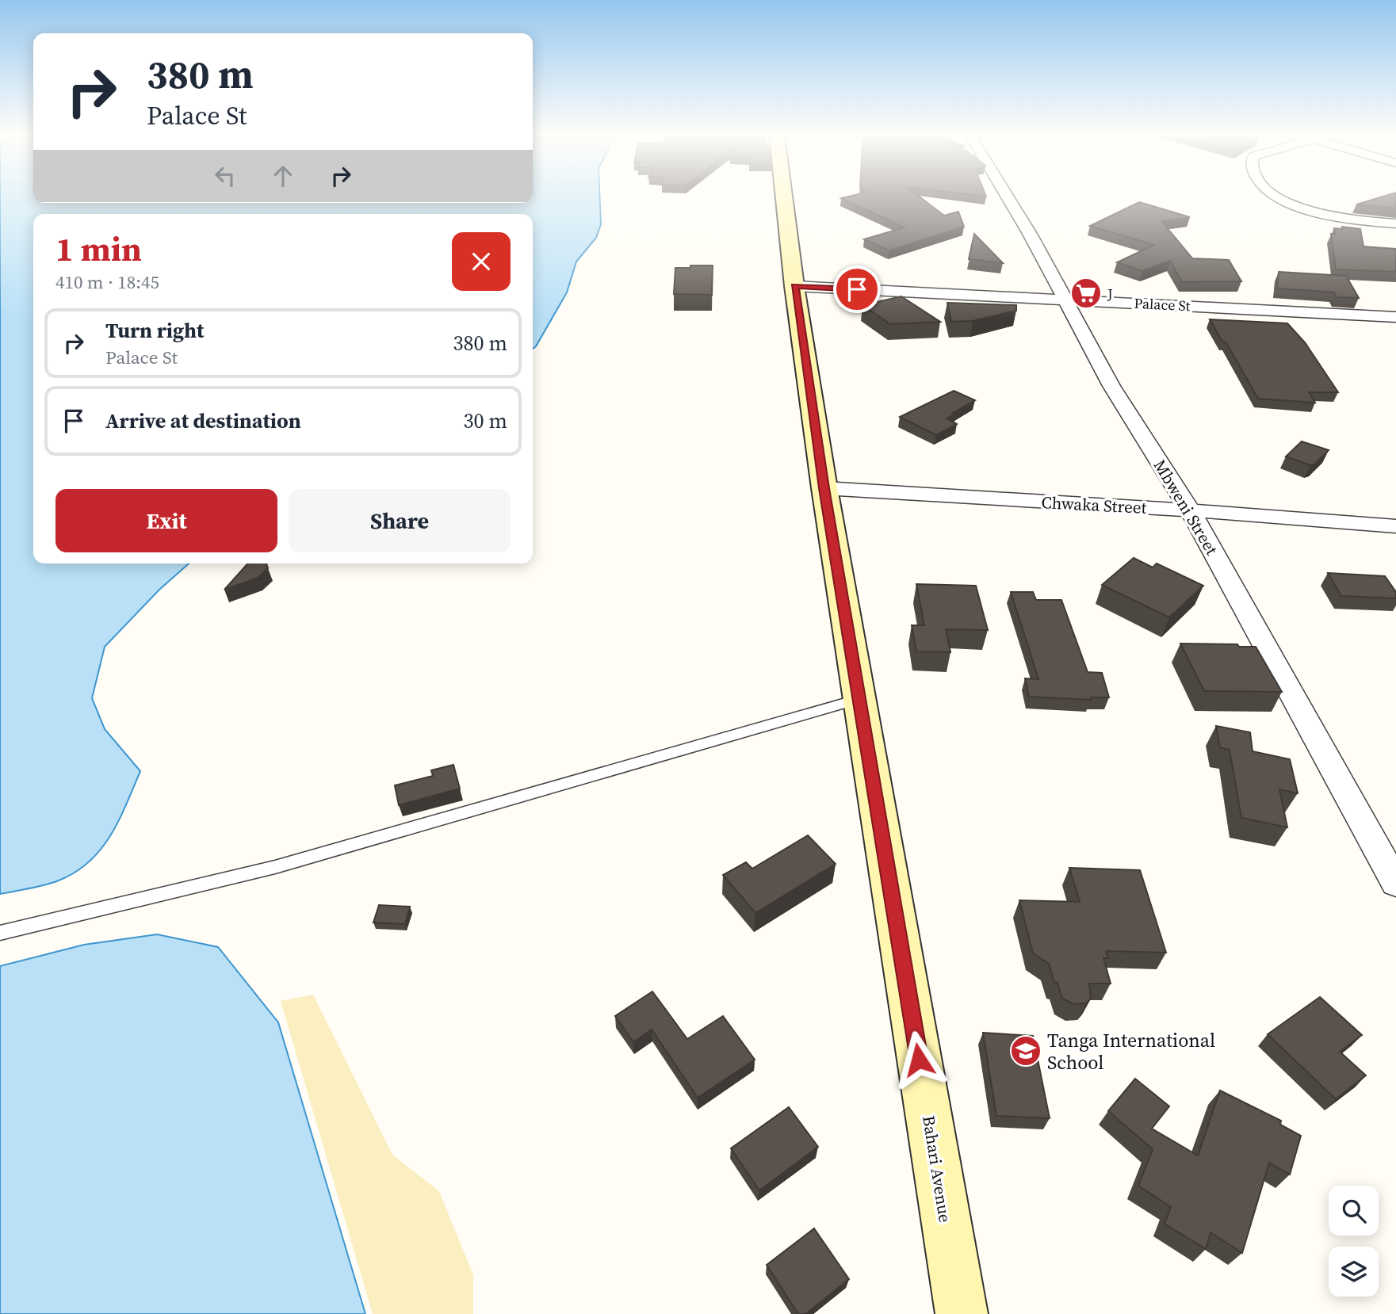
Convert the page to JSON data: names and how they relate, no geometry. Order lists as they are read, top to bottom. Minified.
{"streets":{"street":["Palace St","Chwaka Street","Mbweni Street","Bahari Avenue"]},"crossings":[["Palace St","Mbweni Street"],["Palace St","Bahari Avenue"],["Chwaka Street","Mbweni Street"],["Chwaka Street","Bahari Avenue"]],"places":{"supermarket":["J"],"school or university":["Tanga International School"]},"page":{"turn":["380 m","Palace St"],"heading":["1 min","410 m · 18:45"],"list":[{"name":"Turn right","note":"Palace St","value":"380 m"},{"name":"Arrive at destination","value":"30 m"}],"buttons":["Exit","Share"]}}
